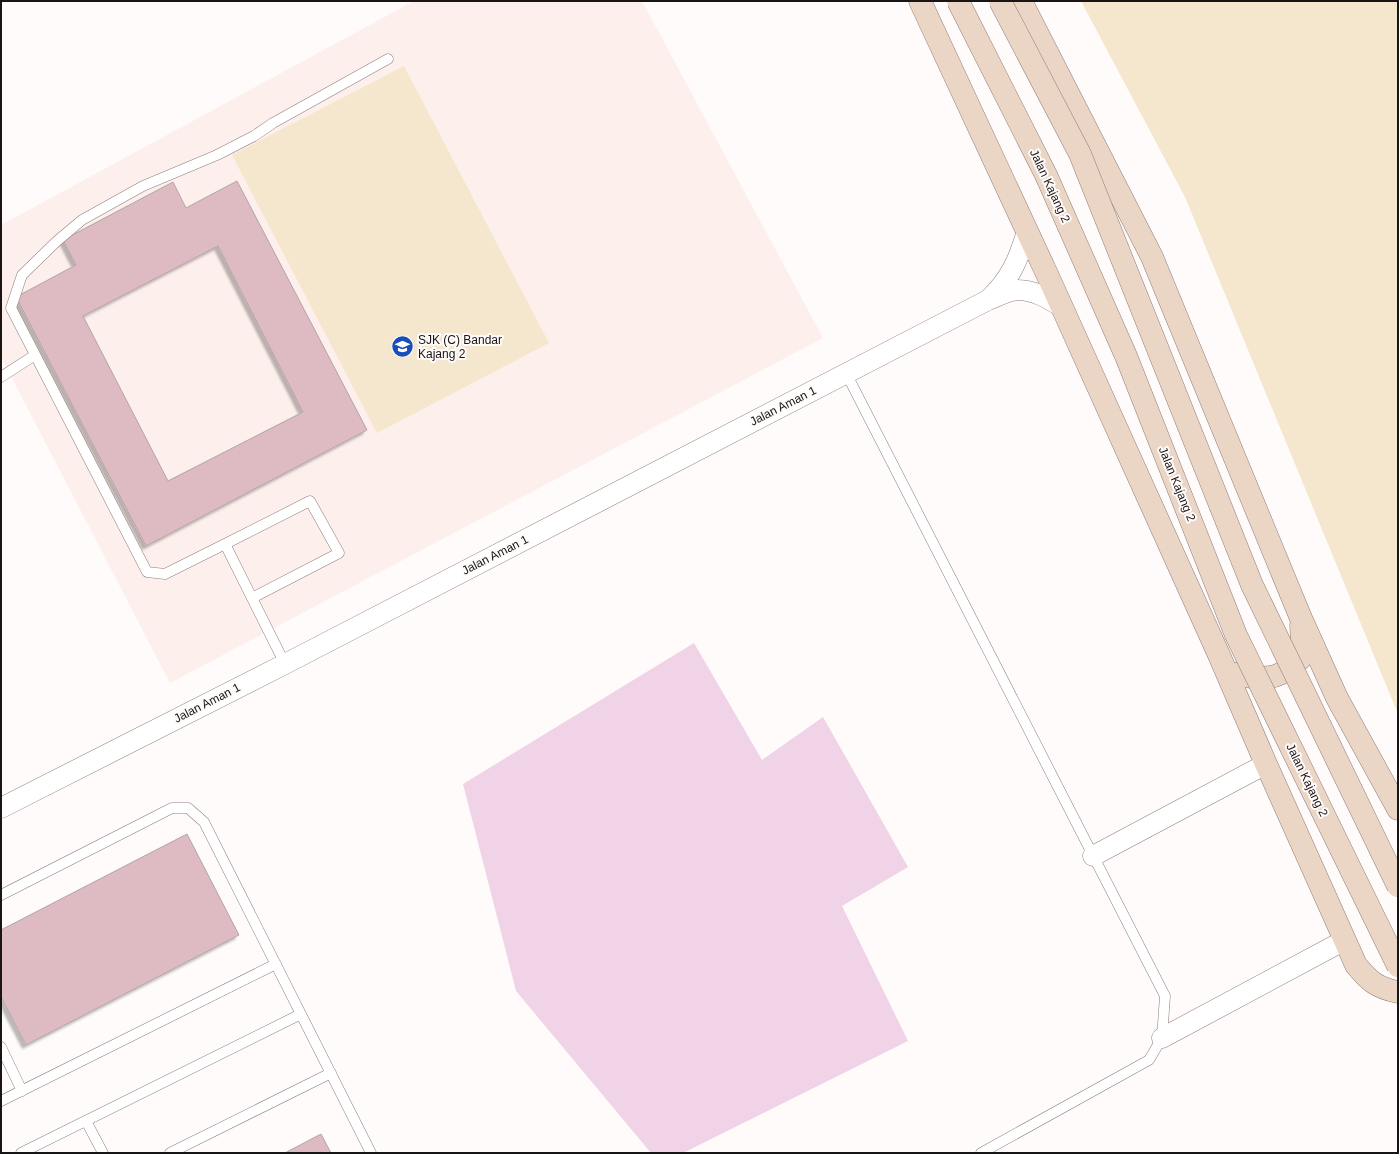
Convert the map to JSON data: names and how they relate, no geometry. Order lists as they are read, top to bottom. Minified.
{"streets":{"main road":["Jalan Kajang 2"],"street":["Jalan Aman 1"]},"places":{"school or university":["SJK (C) Bandar Kajang 2"]}}
